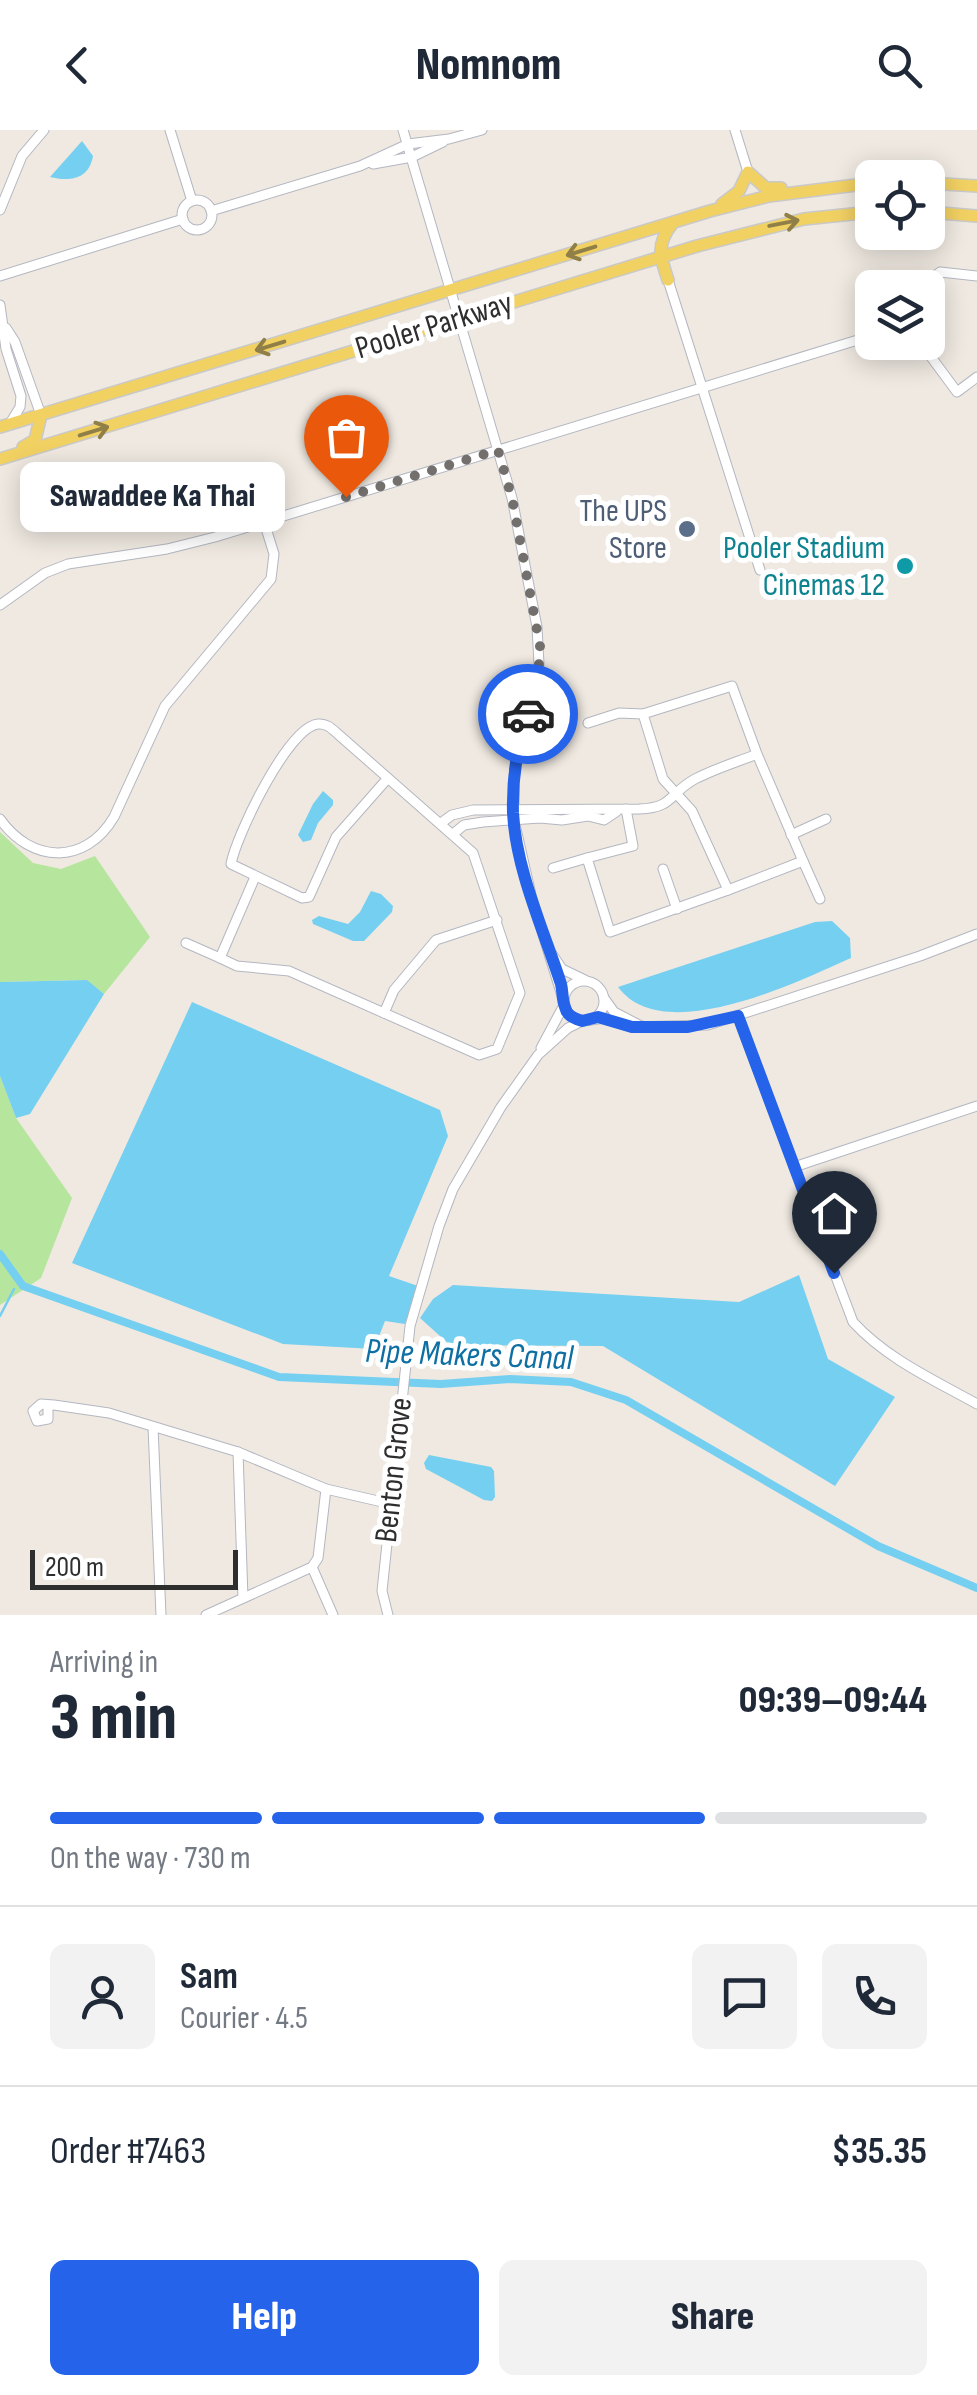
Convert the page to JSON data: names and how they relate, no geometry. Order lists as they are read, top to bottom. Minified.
{"streets":{"main road":["Pooler Parkway"],"street":["Benton Grove"]},"water":["Pipe Makers Canal"],"places":["Sawaddee Ka Thai","The UPS Store","Pooler Stadium Cinemas 12"],"scale_bar":"200 m","page":{"header":"Nomnom","bubble":"Sawaddee Ka Thai","scale":"200 m","heading":["3 min","Arriving in","09:39–09:44"],"panel":["Sam","Courier · 4.5","Order #7463","$35.35"],"bar":"On the way · 730 m","buttons":["Help","Share"]}}
